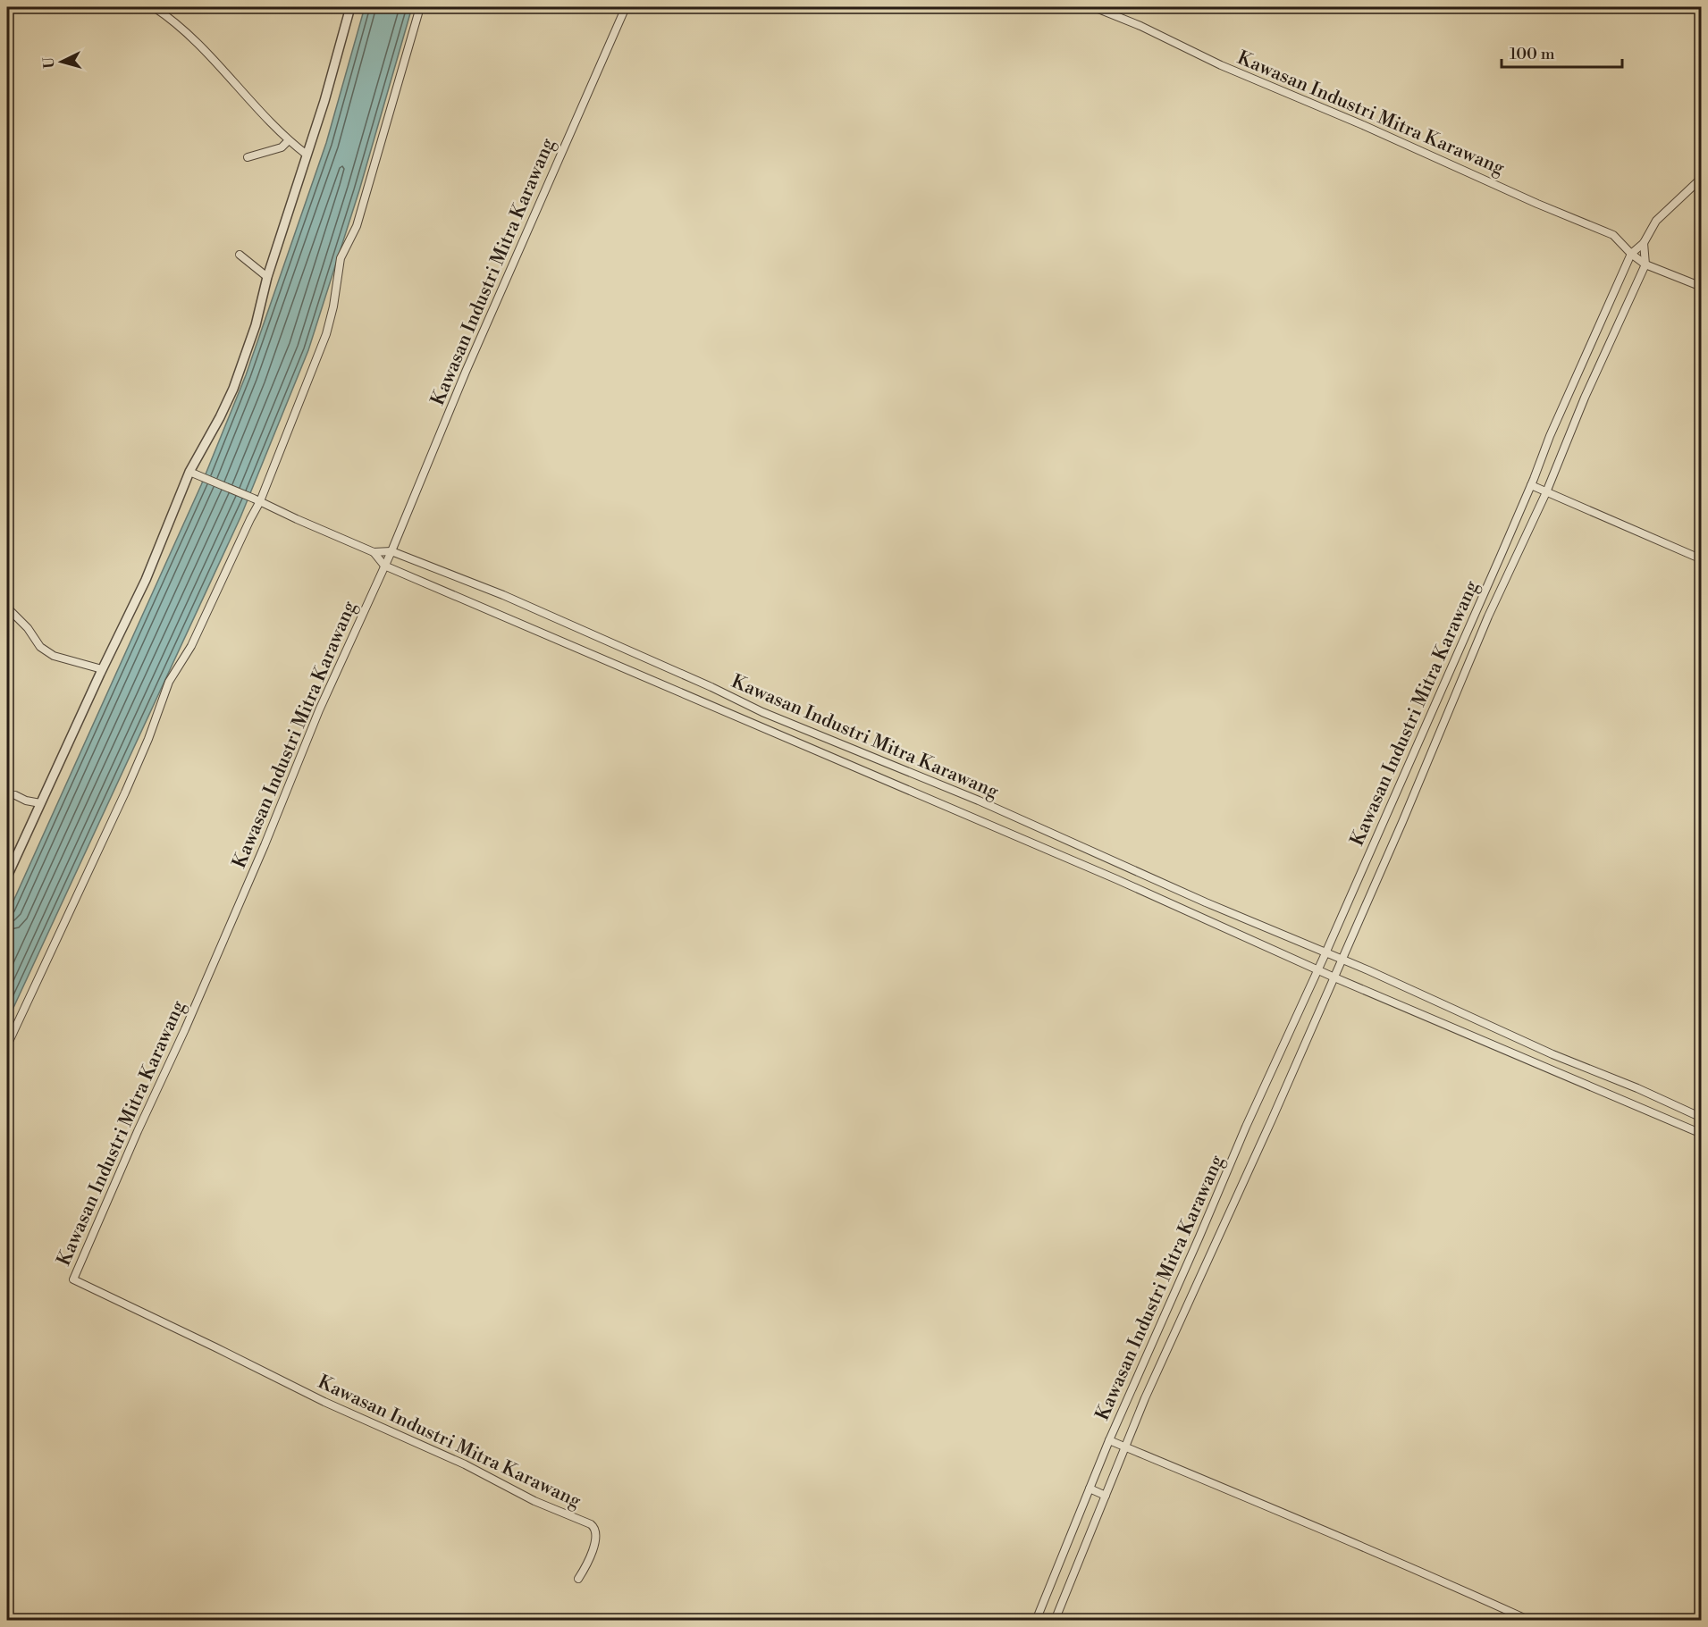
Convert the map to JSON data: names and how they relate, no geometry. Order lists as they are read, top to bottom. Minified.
{"streets":{"street":["Kawasan Industri Mitra Karawang"]},"scale_bar":"100 m","north":"left"}
